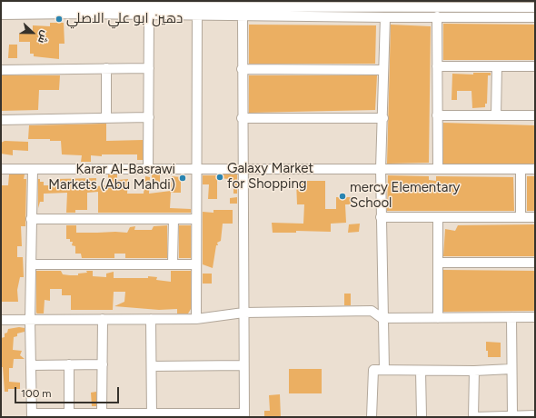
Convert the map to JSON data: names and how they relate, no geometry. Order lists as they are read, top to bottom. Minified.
{"places":["دهين ابو علي الاصلي","Galaxy Market for Shopping","Karar Al-Basrawi Markets (Abu Mahdi)","mercy Elementary School"],"scale_bar":"100 m","north":"right"}
